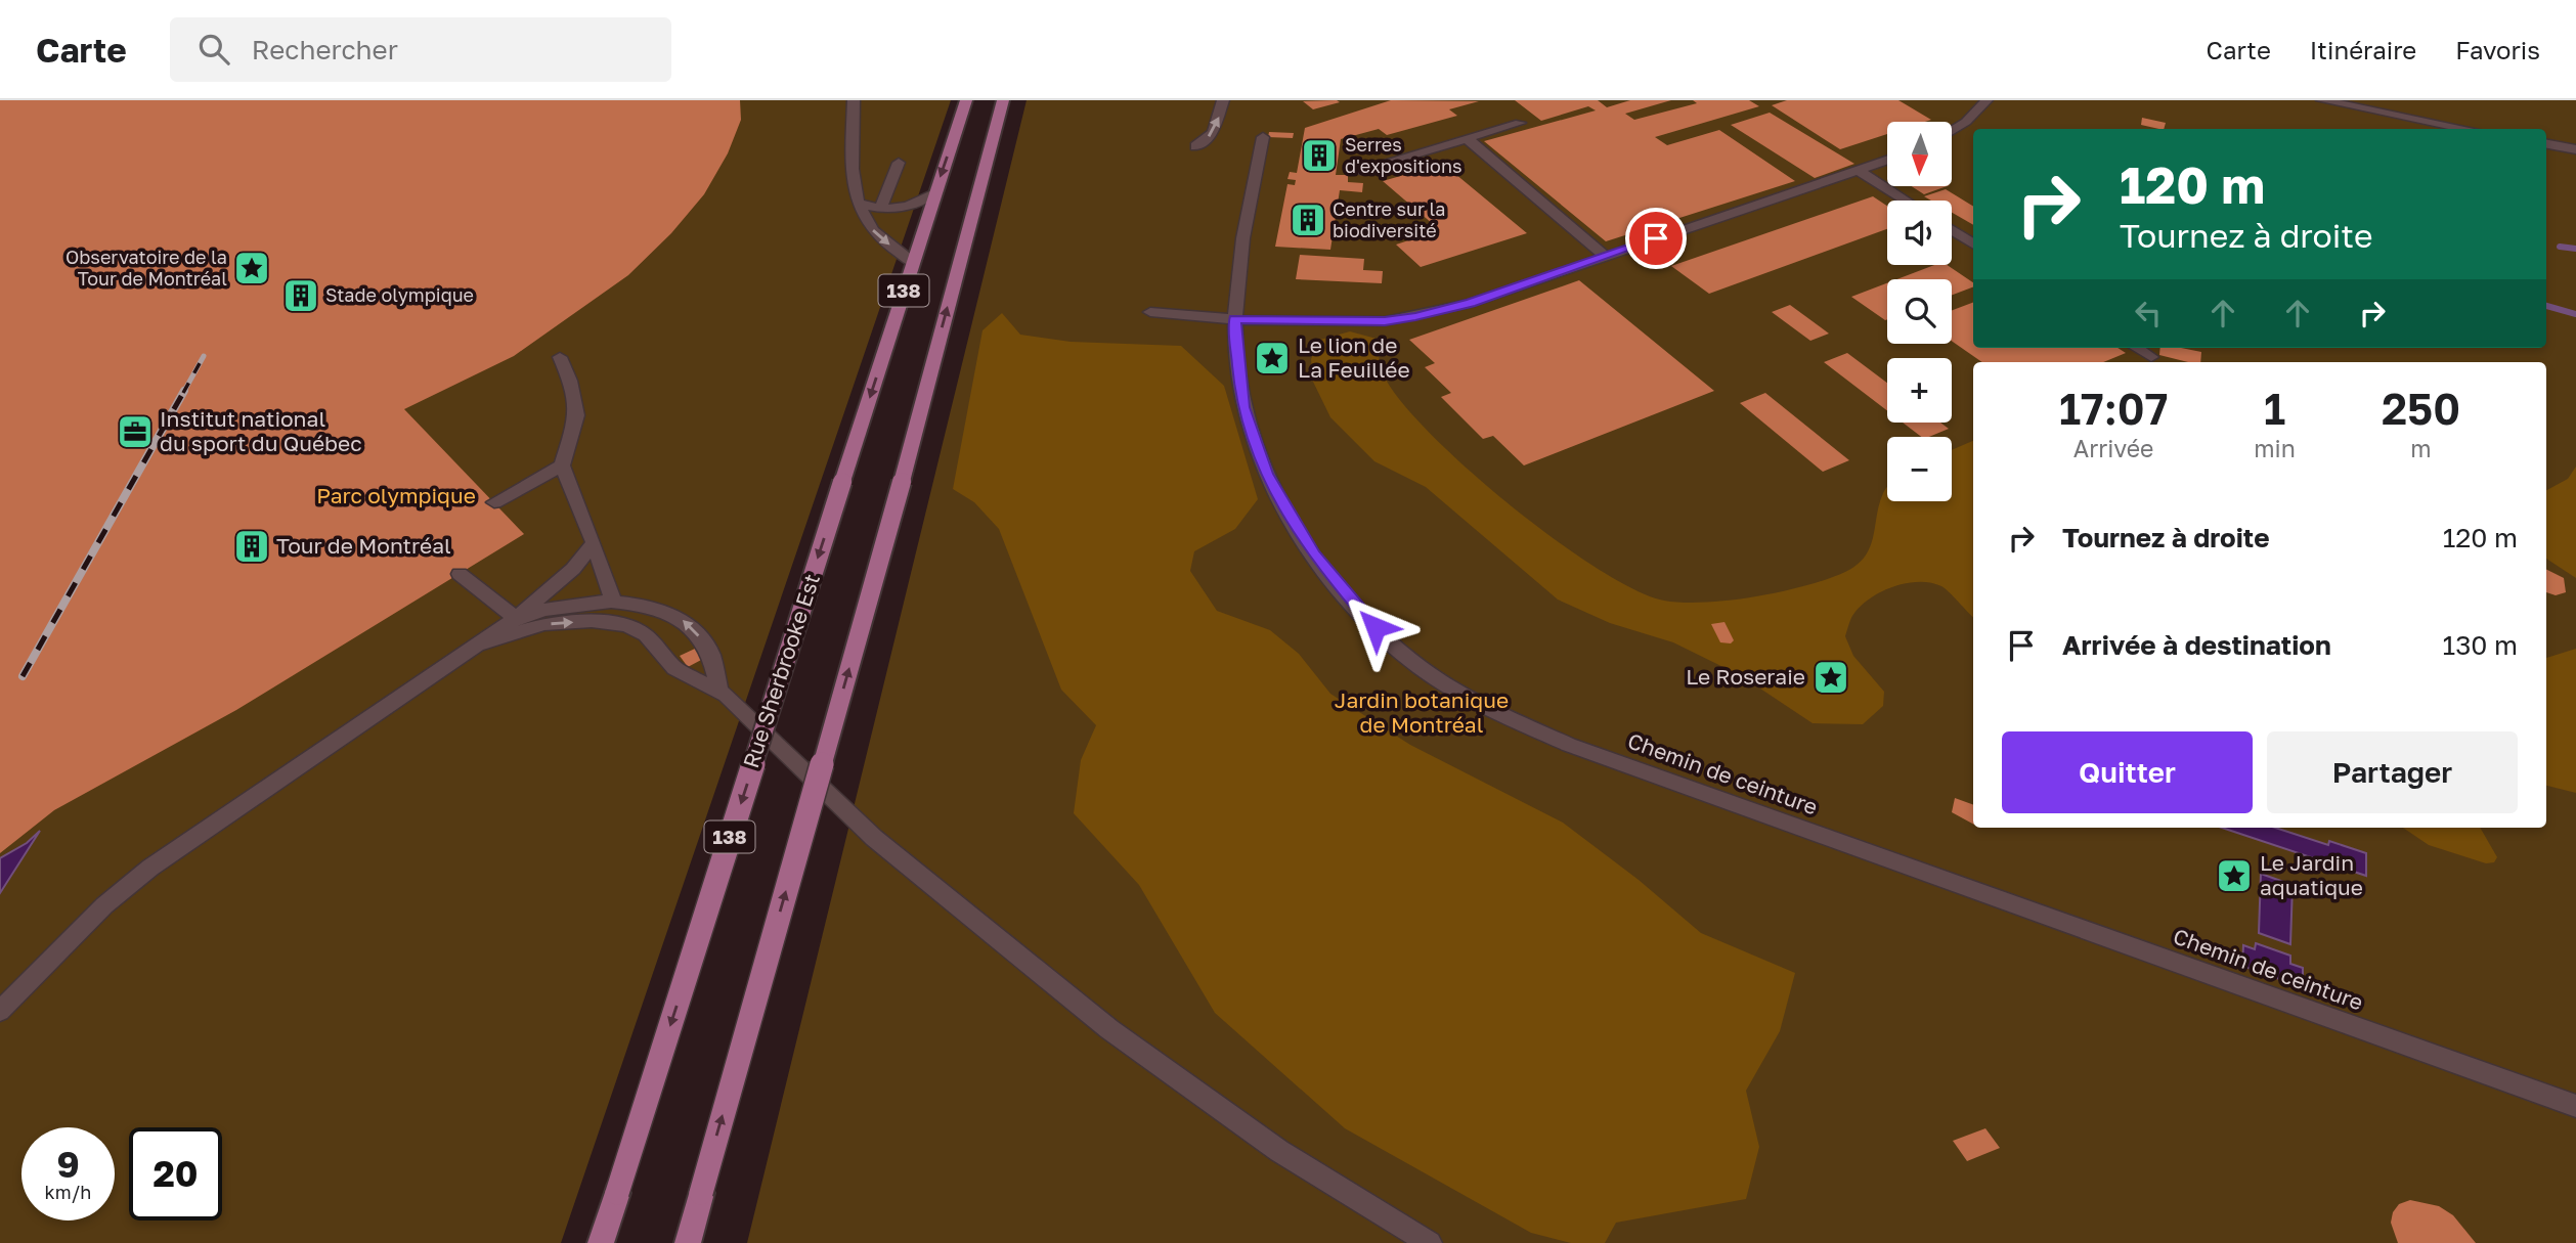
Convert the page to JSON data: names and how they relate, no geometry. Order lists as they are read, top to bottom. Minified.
{"streets":{"main road":["138","Rue Sherbrooke Est"],"lane":["Chemin de ceinture"]},"parks":["Parc olympique","Jardin botanique de Montréal"],"places":{"building":["Serres d'expositions","Centre sur la biodiversité","Stade olympique","Tour de Montréal"],"place":["Observatoire de la Tour de Montréal","Le lion de La Feuillée","Le Roseraie","Le Jardin aquatique"],"office":["Institut national du sport du Québec"]},"north":"bottom","page":{"header":"Carte","search":"Rechercher","nav":["Carte","Itinéraire","Favoris"],"map_buttons":["+","−"],"turn":["120 m","Tournez à droite"],"eta":["17:07","Arrivée","1","min","250","m"],"list":[{"name":"Tournez à droite","value":"120 m"},{"name":"Arrivée à destination","value":"130 m"}],"buttons":["Quitter","Partager"],"speed":"9 km/h","limit":"20"}}
